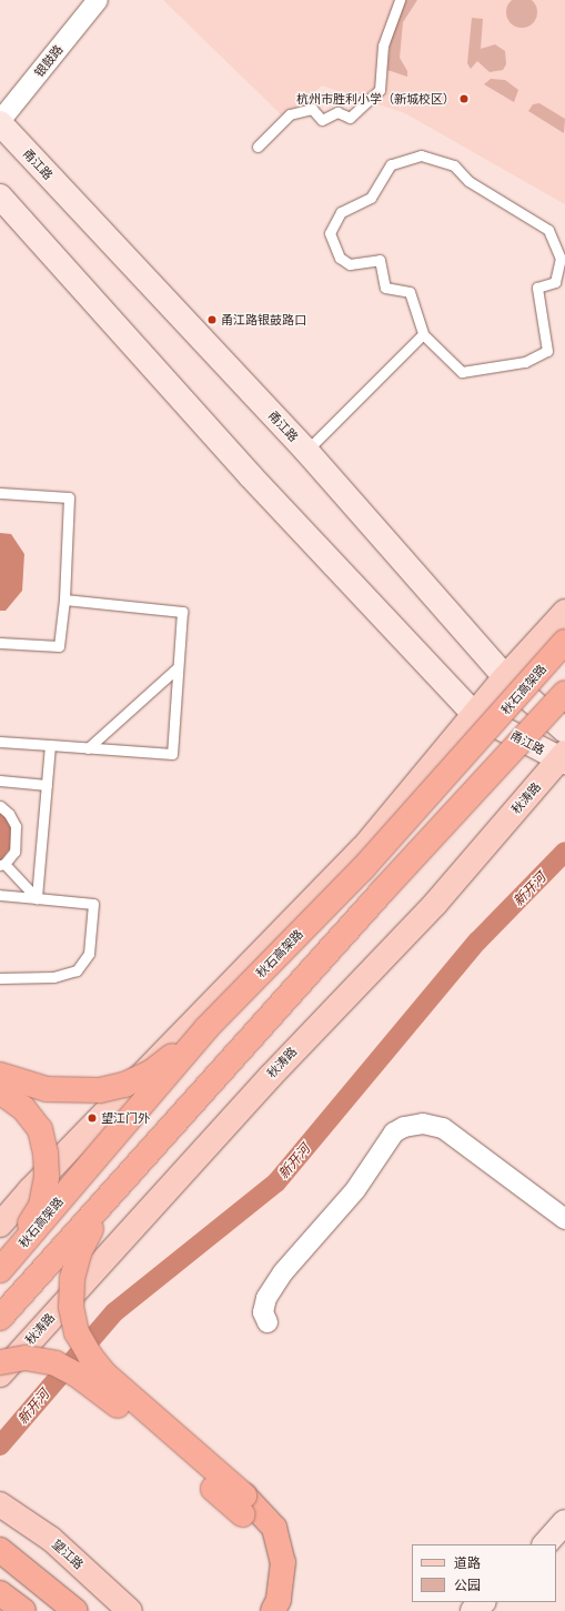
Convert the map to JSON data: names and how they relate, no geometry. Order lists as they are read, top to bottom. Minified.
{"streets":{"highway":["秋石高架路"],"main road":["甬江路","秋涛路","望江路"],"street":["银鼓路"]},"crossings":[["银鼓路","甬江路"],["甬江路","秋涛路"]],"water":["新开河"],"places":["杭州市胜利小学（新城校区）","甬江路银鼓路口","望江门外"],"legend":["道路","公园"]}
